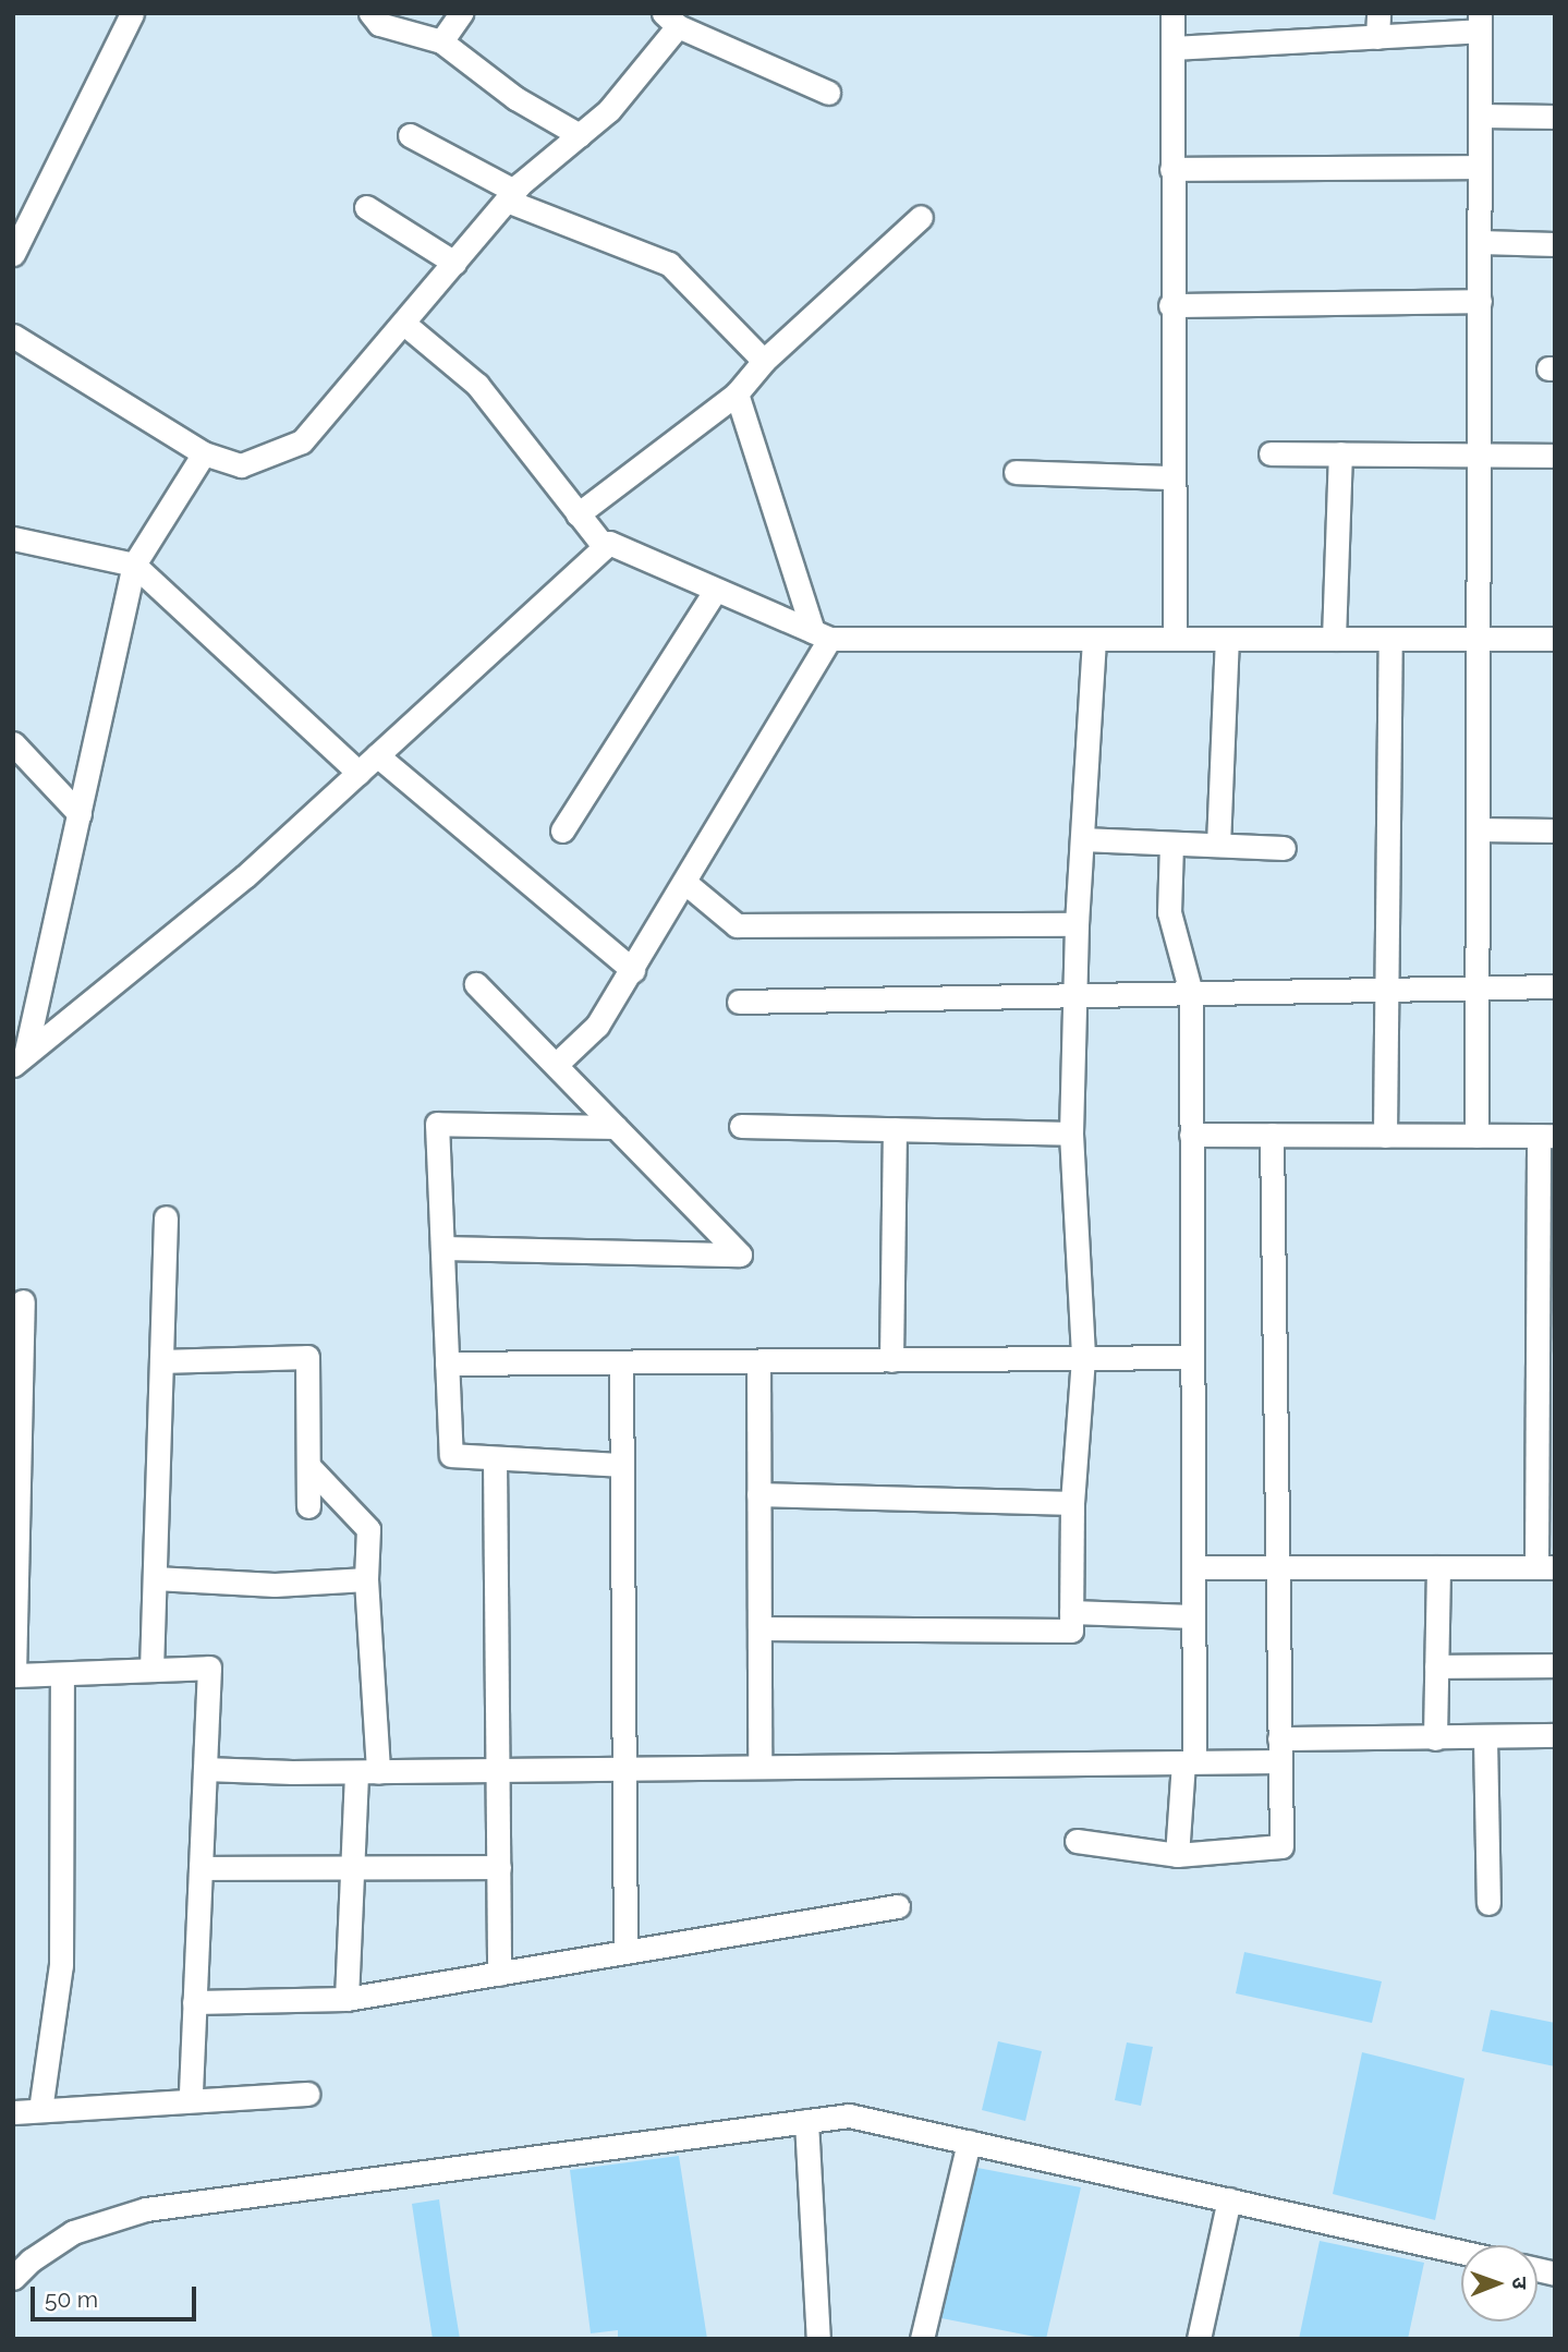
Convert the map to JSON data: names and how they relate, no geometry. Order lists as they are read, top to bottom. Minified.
{"scale_bar":"50 m","north":"right"}
